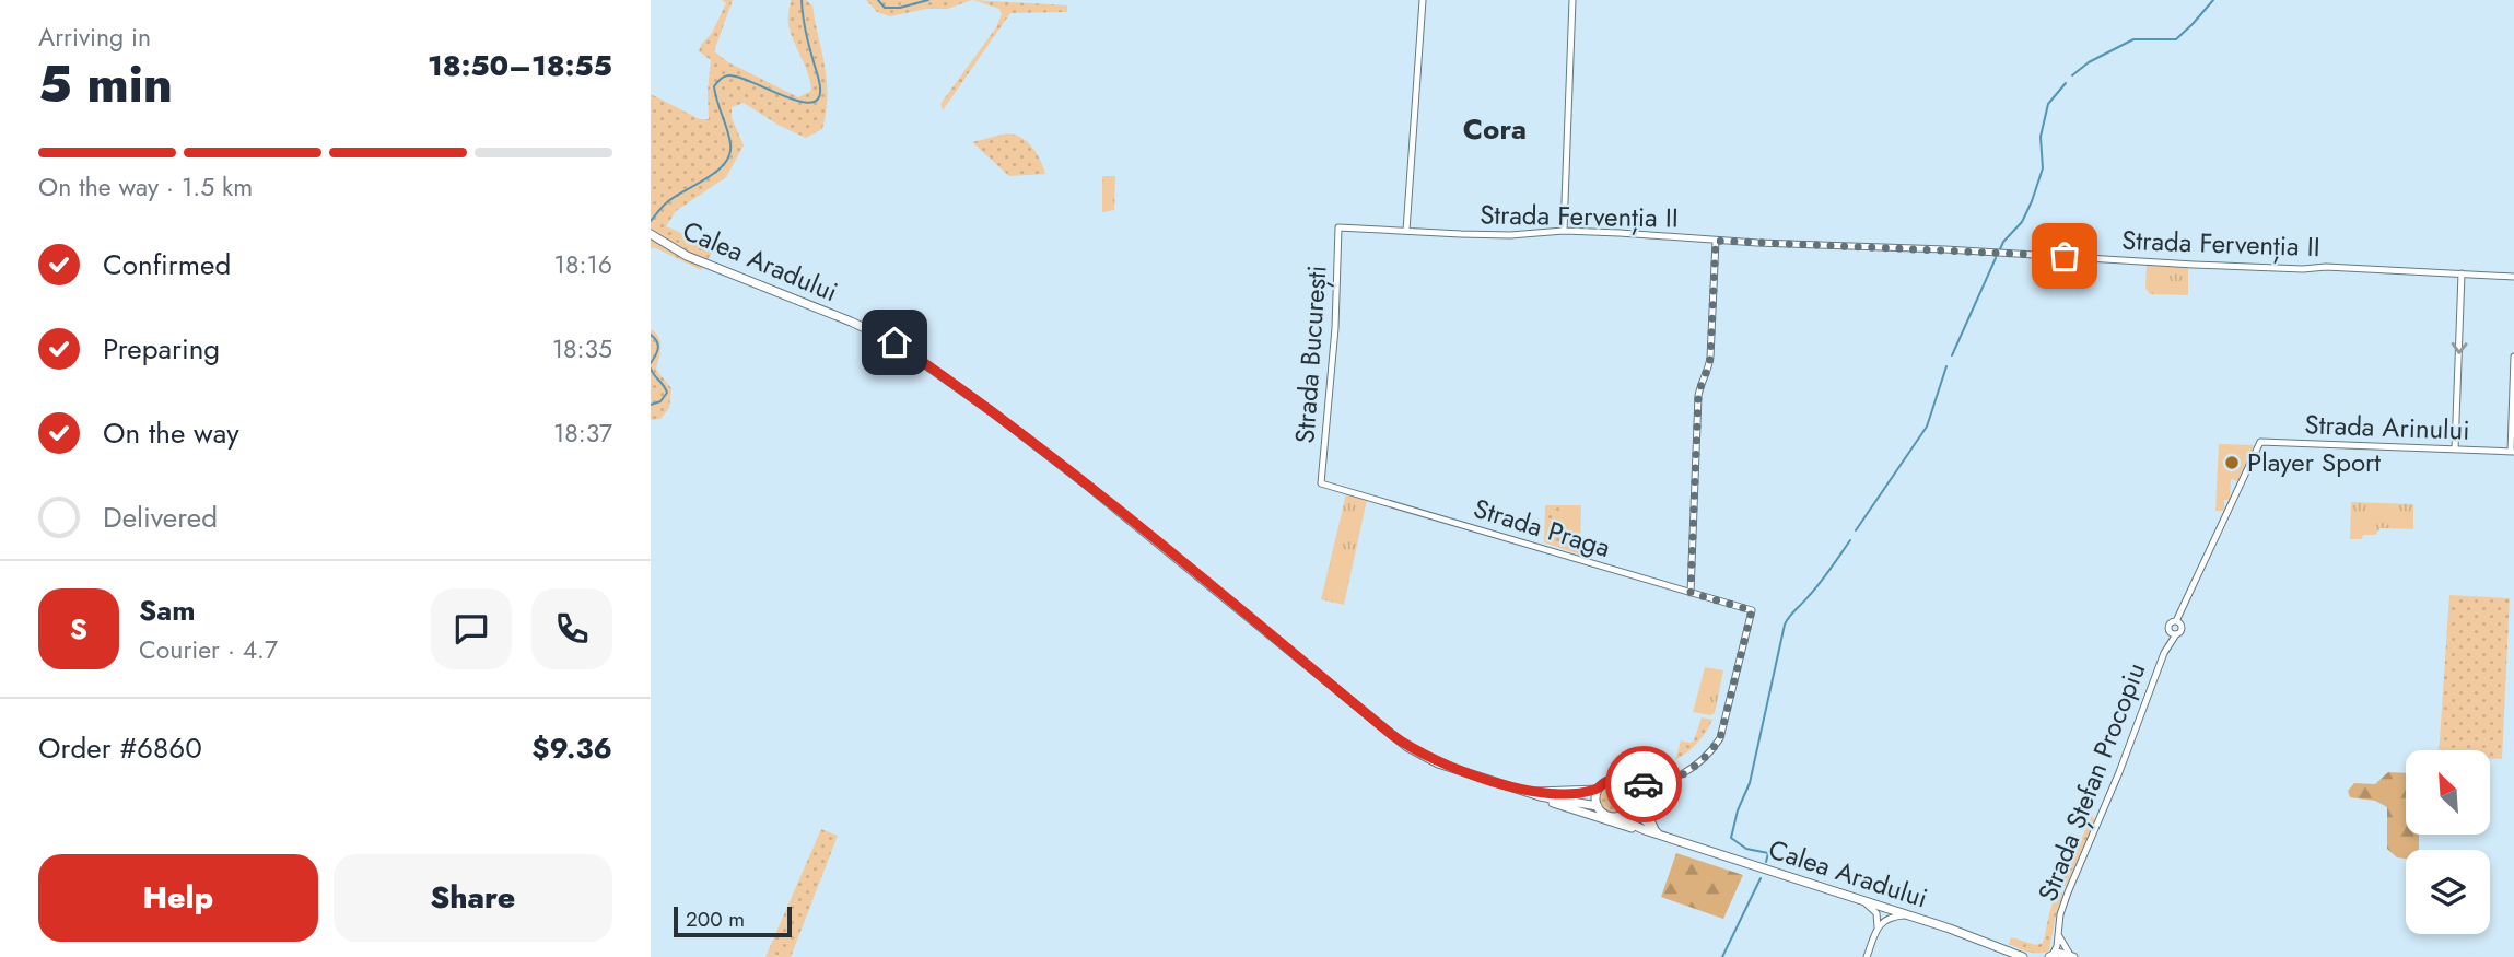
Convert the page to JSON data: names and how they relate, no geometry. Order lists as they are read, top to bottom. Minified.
{"streets":{"main road":["Calea Aradului"],"street":["Strada Fervenția II","Strada București","Strada Arinului","Strada Praga","Strada Ștefan Procopiu"]},"crossings":[["Strada Fervenția II","Strada București"],["Strada București","Strada Praga"]],"districts":["Cora"],"places":["Player Sport"],"scale_bar":"200 m","north":"top left","page":{"heading":["5 min","Arriving in","18:50–18:55"],"panel":["Sam","Courier · 4.7","Order #6860","$9.36"],"bar":"On the way · 1.5 km","list":[["Confirmed","18:16"],["Preparing","18:35"],["On the way","18:37"],"Delivered"],"round":"S","buttons":["Help","Share"],"scale":"200 m"}}
